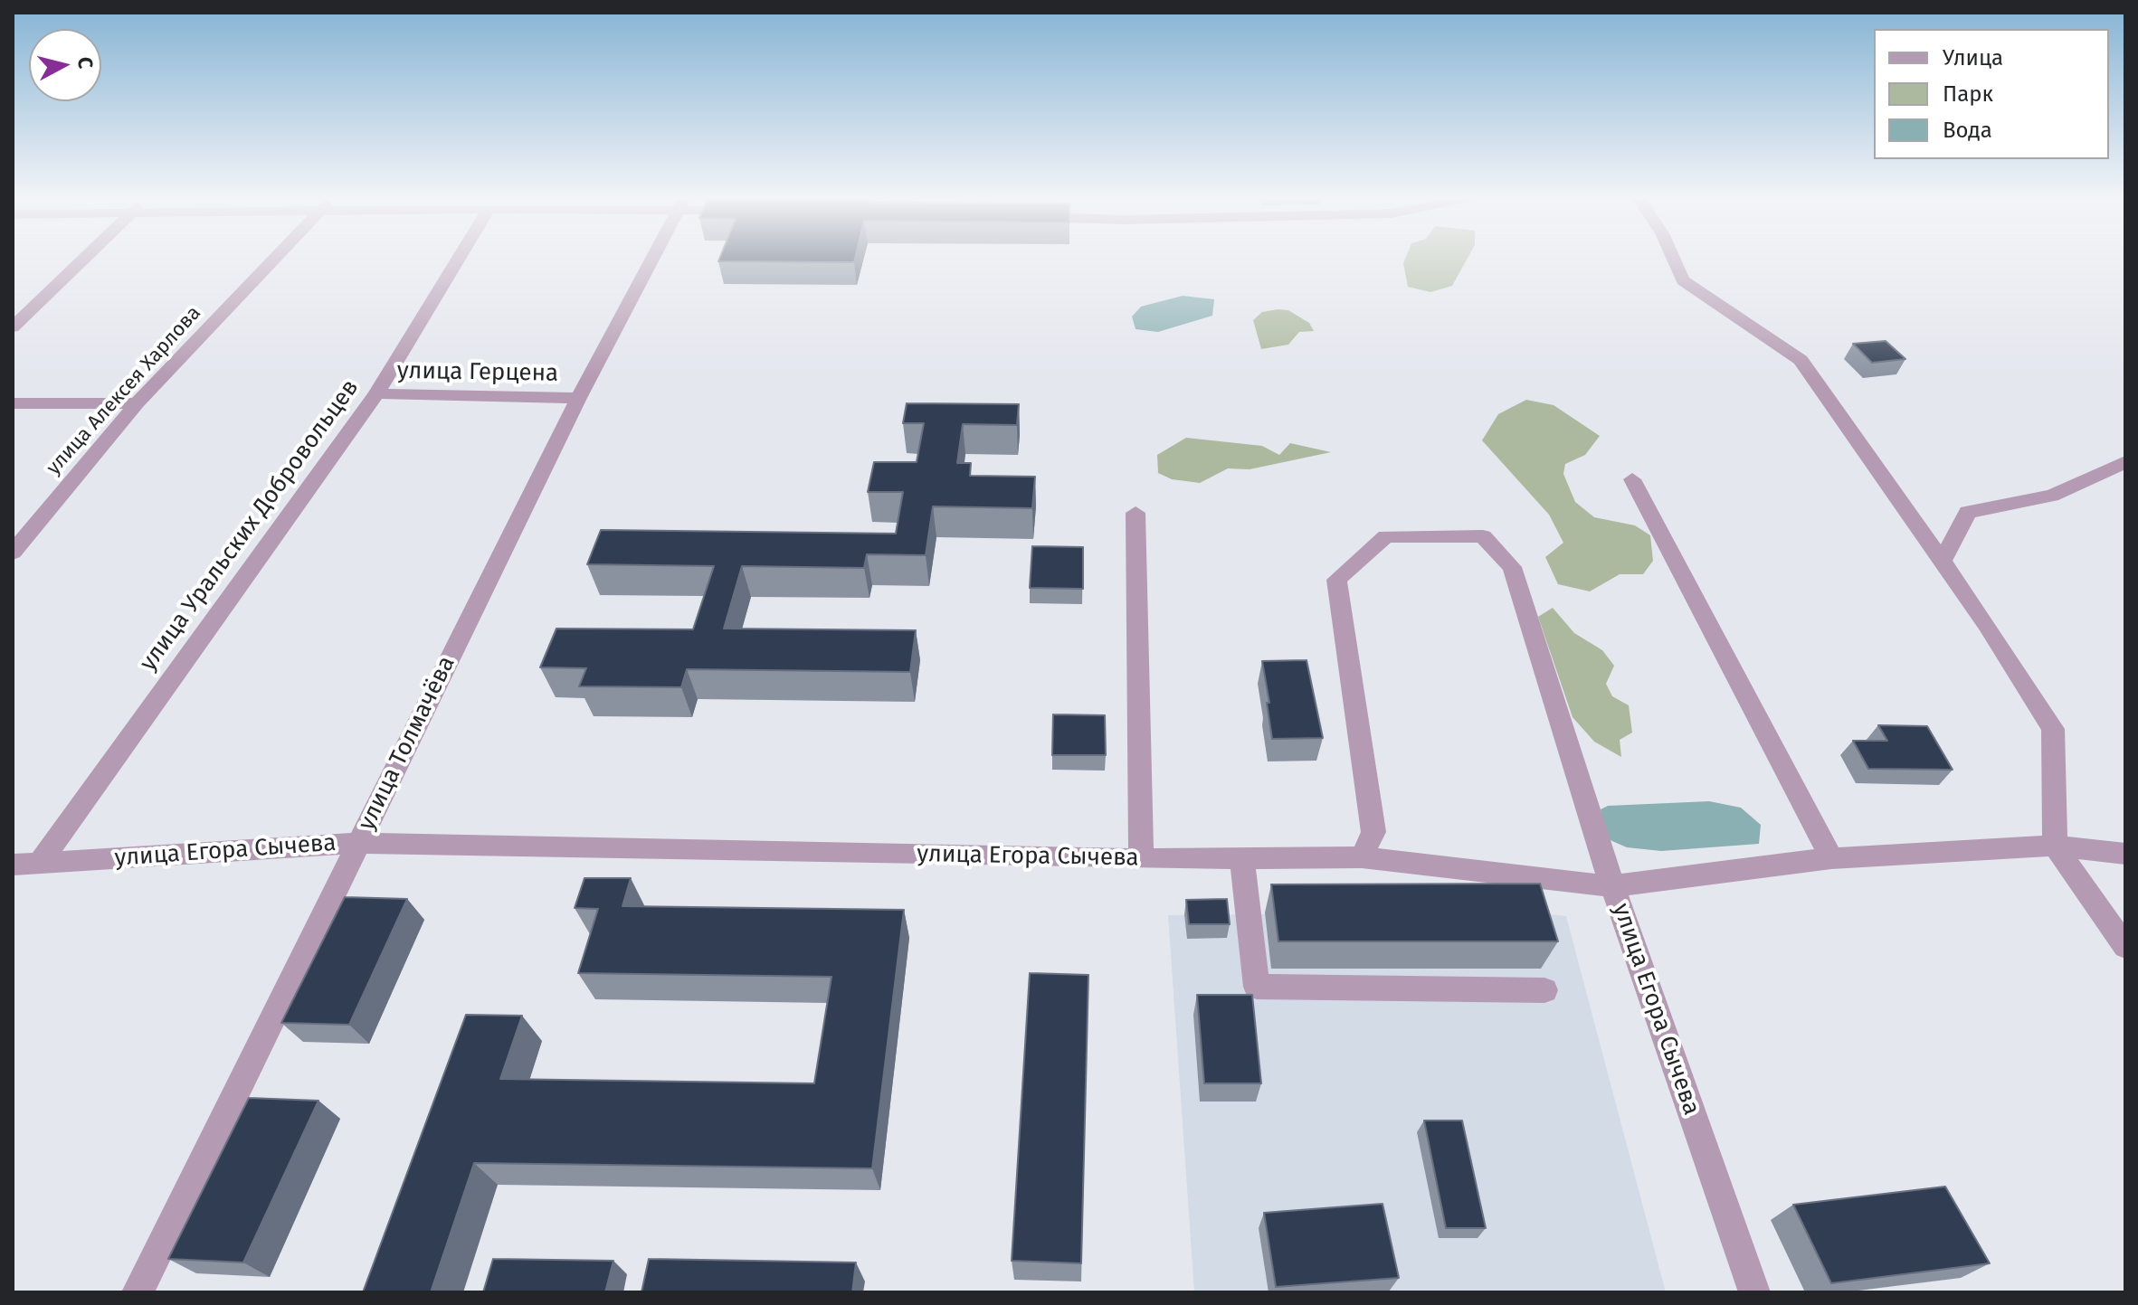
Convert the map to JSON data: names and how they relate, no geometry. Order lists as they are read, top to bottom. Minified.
{"streets":{"street":["улица Герцена","улица Алексея Харлова","улица Уральских Добровольцев","улица Толмачёва","улица Егора Сычева"]},"crossings":[["улица Герцена","улица Уральских Добровольцев"],["улица Герцена","улица Толмачёва"],["улица Уральских Добровольцев","улица Егора Сычева"],["улица Толмачёва","улица Егора Сычева"]],"legend":["Улица","Парк","Вода"],"north":"right"}
